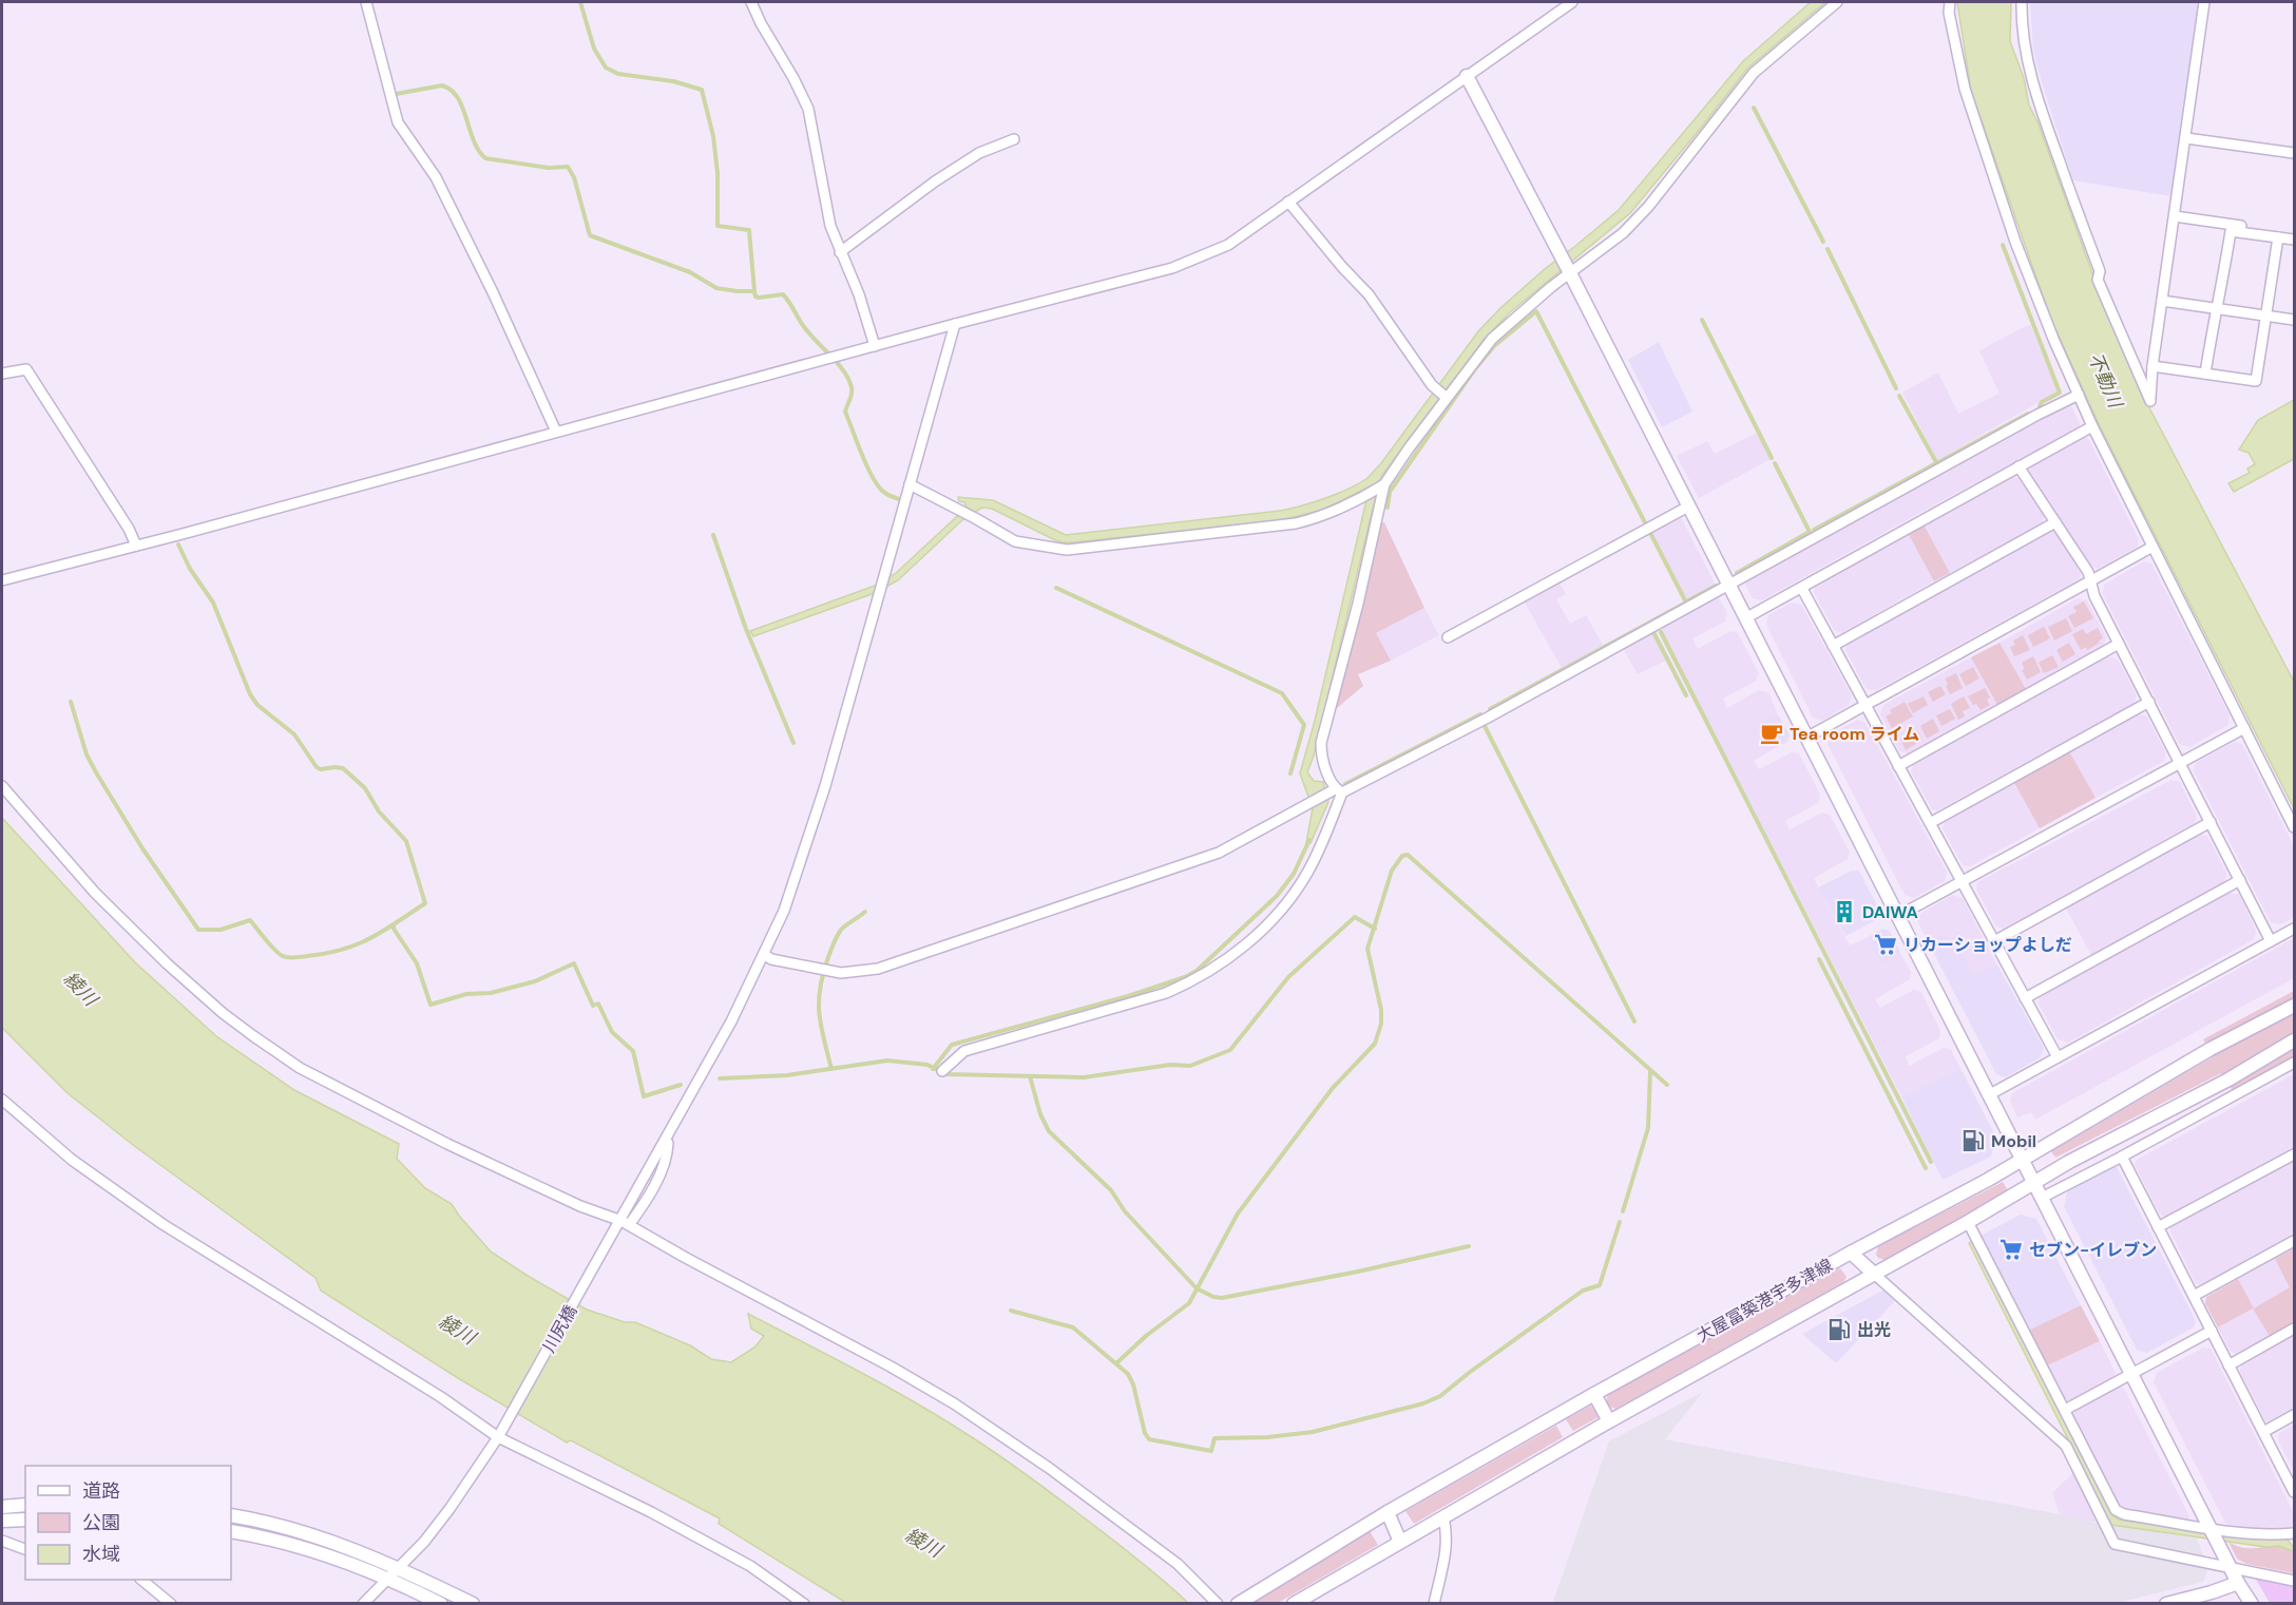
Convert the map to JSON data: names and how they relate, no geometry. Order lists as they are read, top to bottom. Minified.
{"streets":{"main road":["大屋冨築港宇多津線"],"street":["川尻橋"]},"water":["不動川","綾川"],"places":{"cafe":["Tea room ライム"],"building":["DAIWA"],"supermarket":["リカーショップよしだ","セブン-イレブン"],"fuel station":["Mobil","出光"]},"legend":["道路","公園","水域"]}
